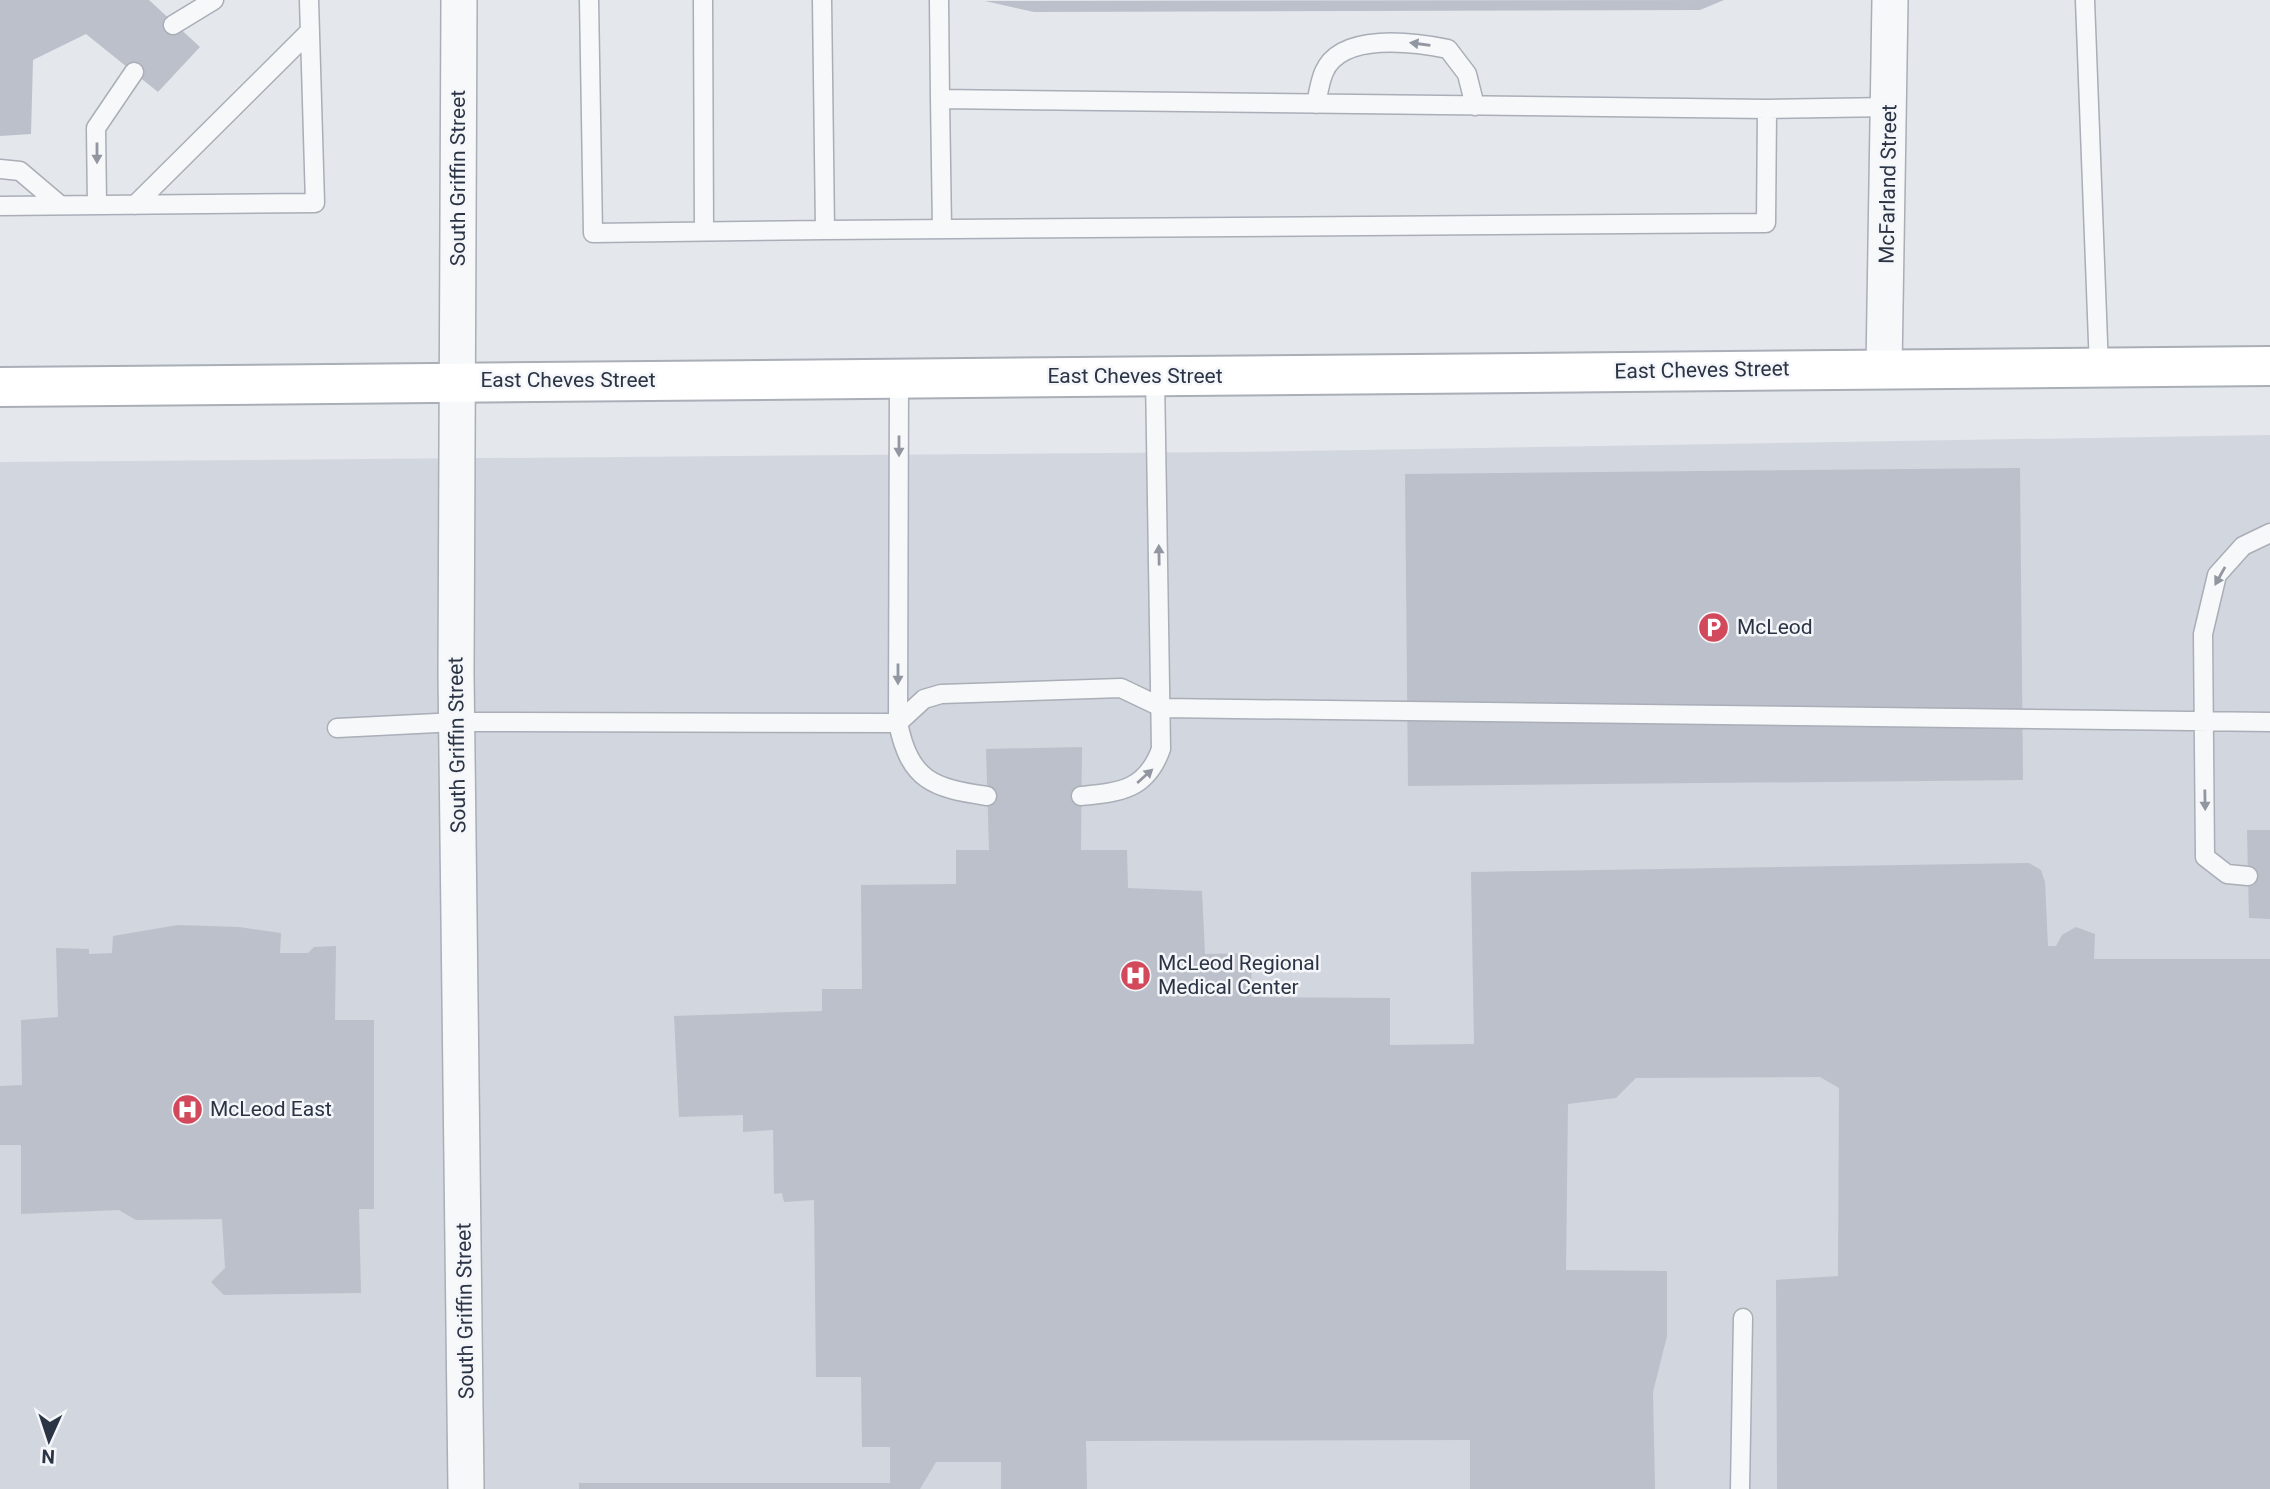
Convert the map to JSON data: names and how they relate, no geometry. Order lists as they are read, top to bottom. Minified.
{"streets":{"main road":["East Cheves Street"],"street":["South Griffin Street","McFarland Street"]},"crossings":[["South Griffin Street","East Cheves Street"],["McFarland Street","East Cheves Street"]],"places":{"parking":["McLeod"],"hospital":["McLeod Regional Medical Center","McLeod East"]},"north":"bottom"}
